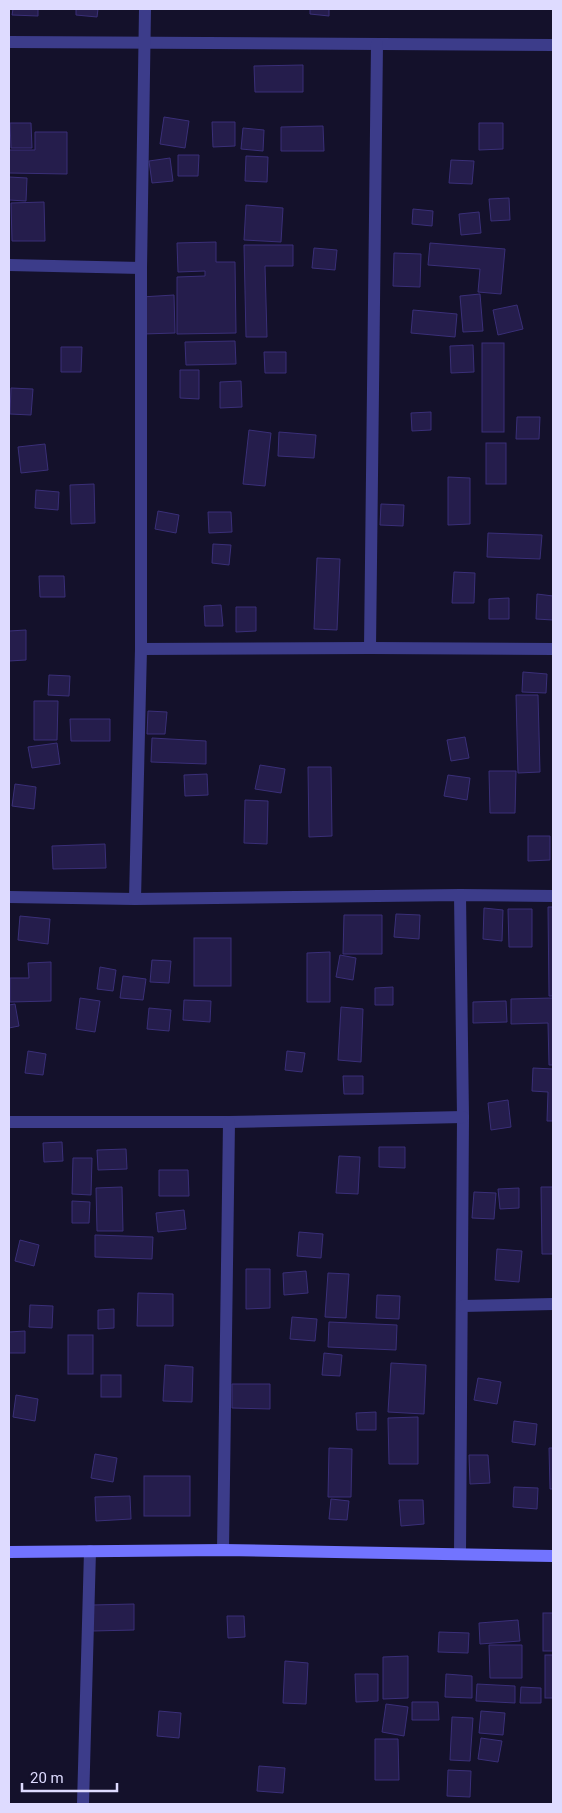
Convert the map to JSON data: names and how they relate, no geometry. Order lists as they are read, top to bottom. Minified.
{"scale_bar":"20 m"}
